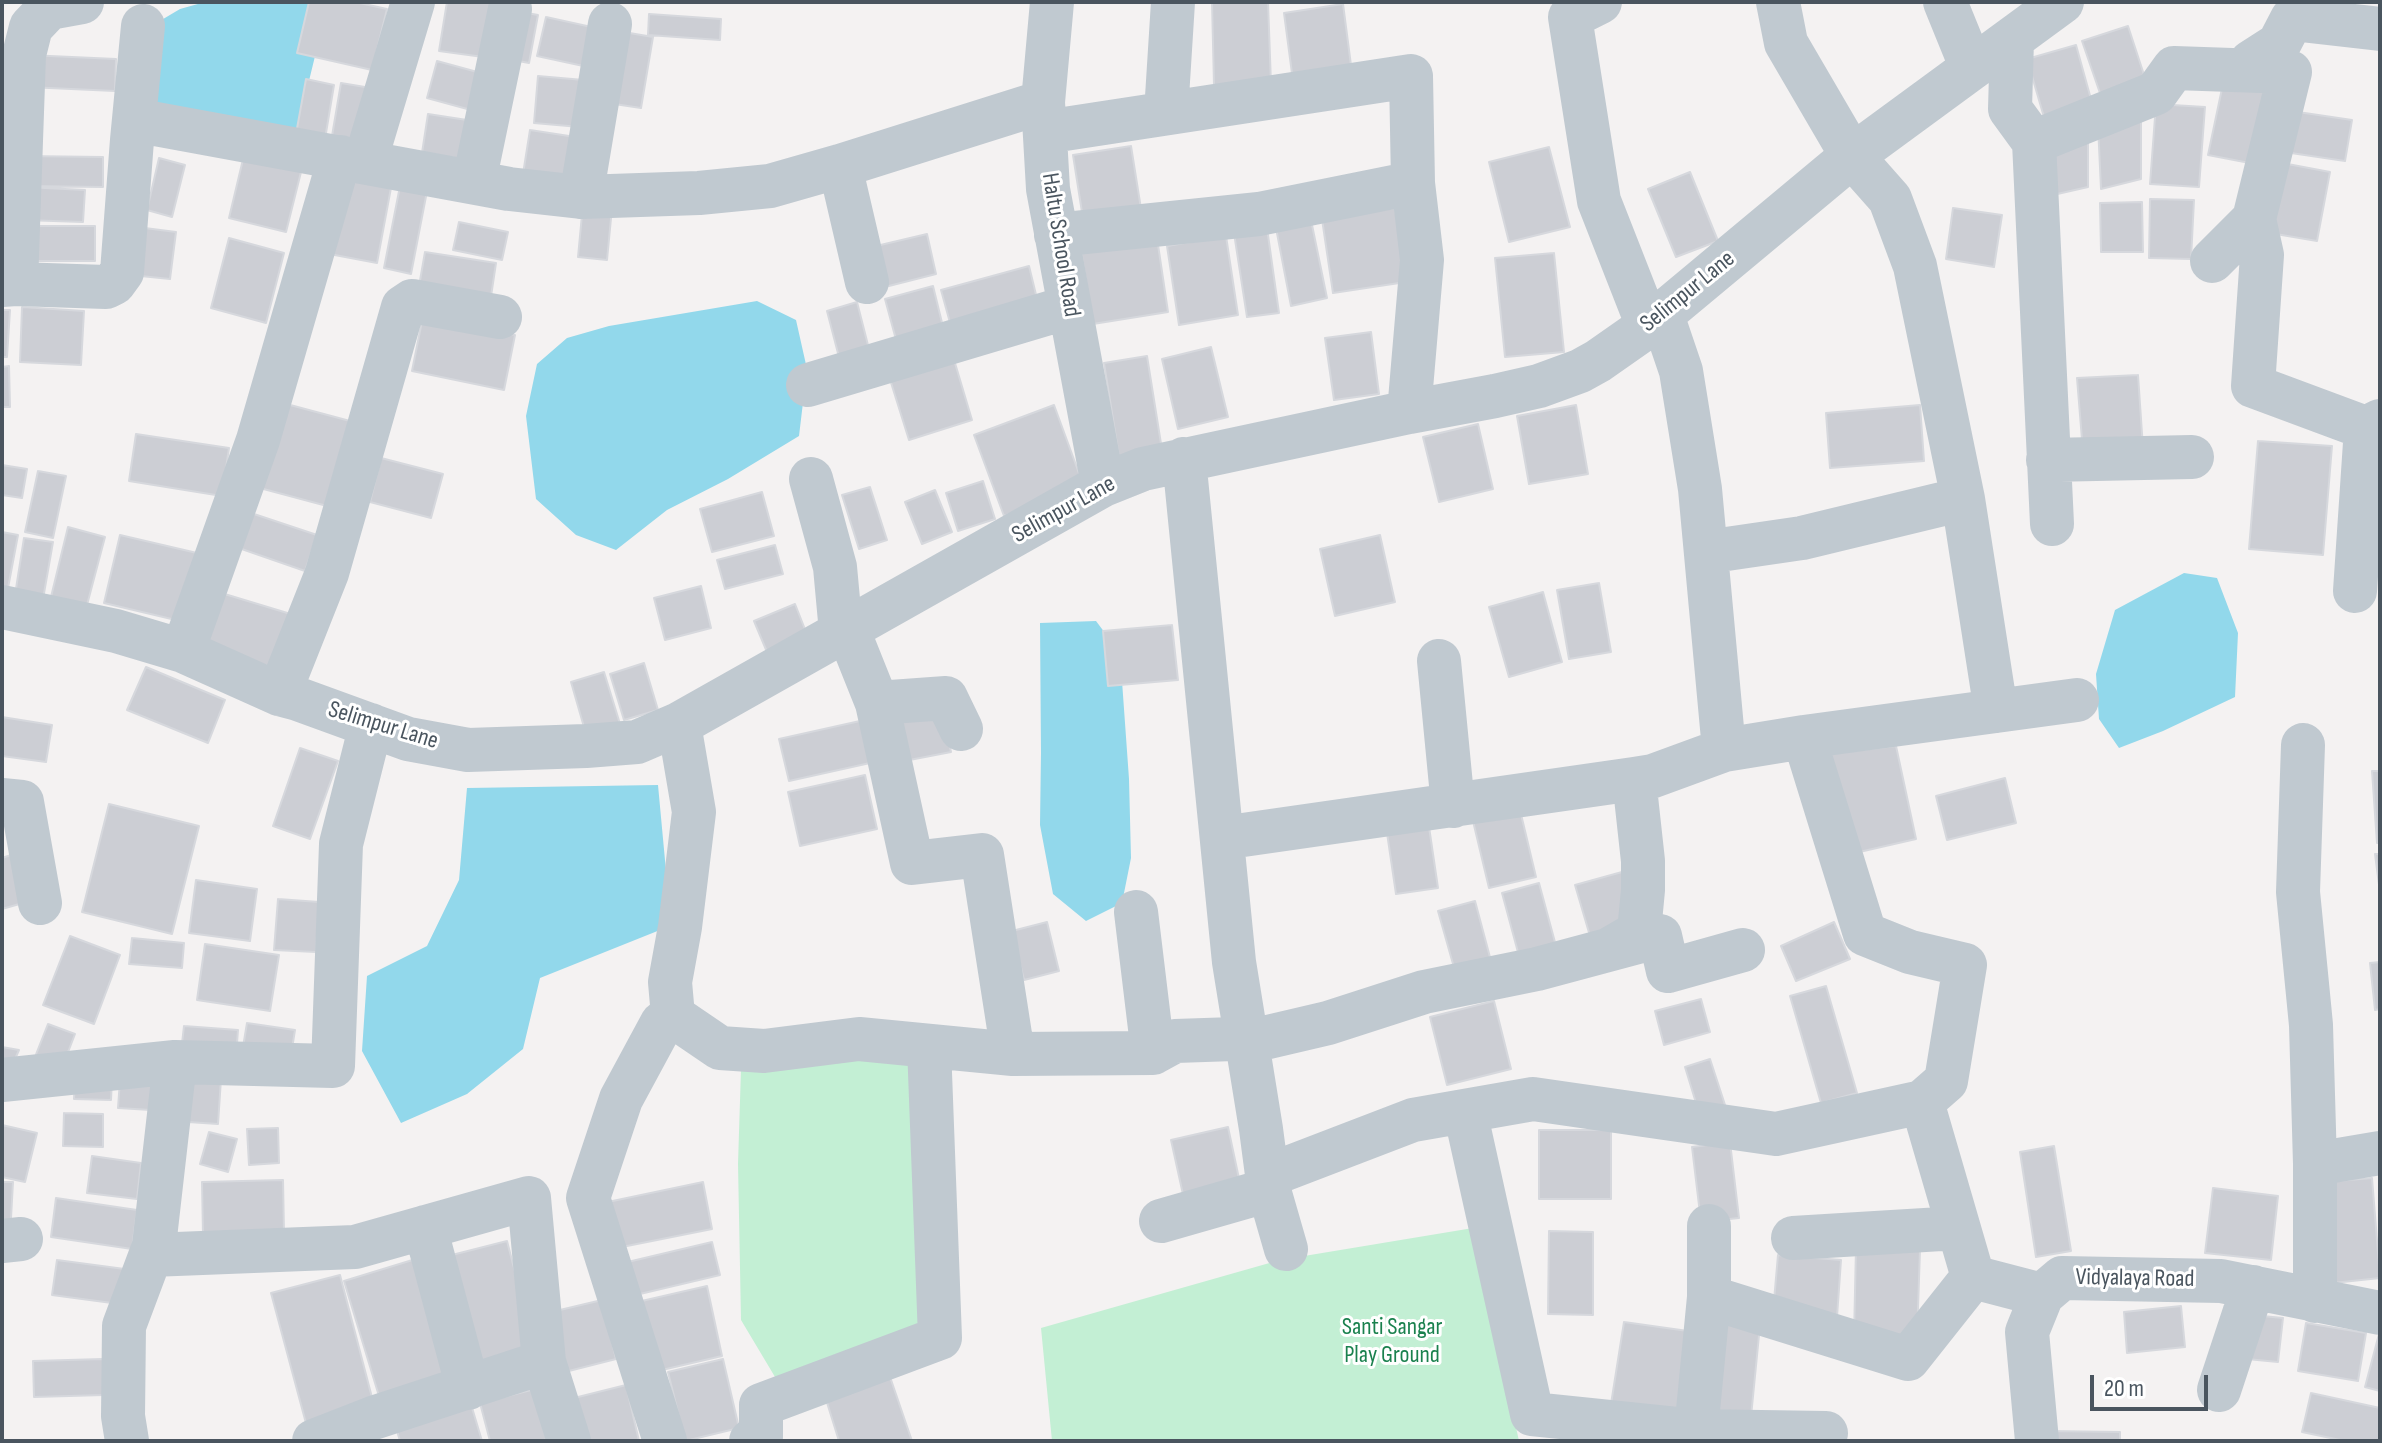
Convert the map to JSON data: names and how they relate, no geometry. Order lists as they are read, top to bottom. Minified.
{"streets":{"street":["Haltu School Road","Selimpur Lane","Vidyalaya Road"]},"crossings":[["Haltu School Road","Selimpur Lane"]],"parks":["Santi Sangar Play Ground"],"scale_bar":"20 m"}
